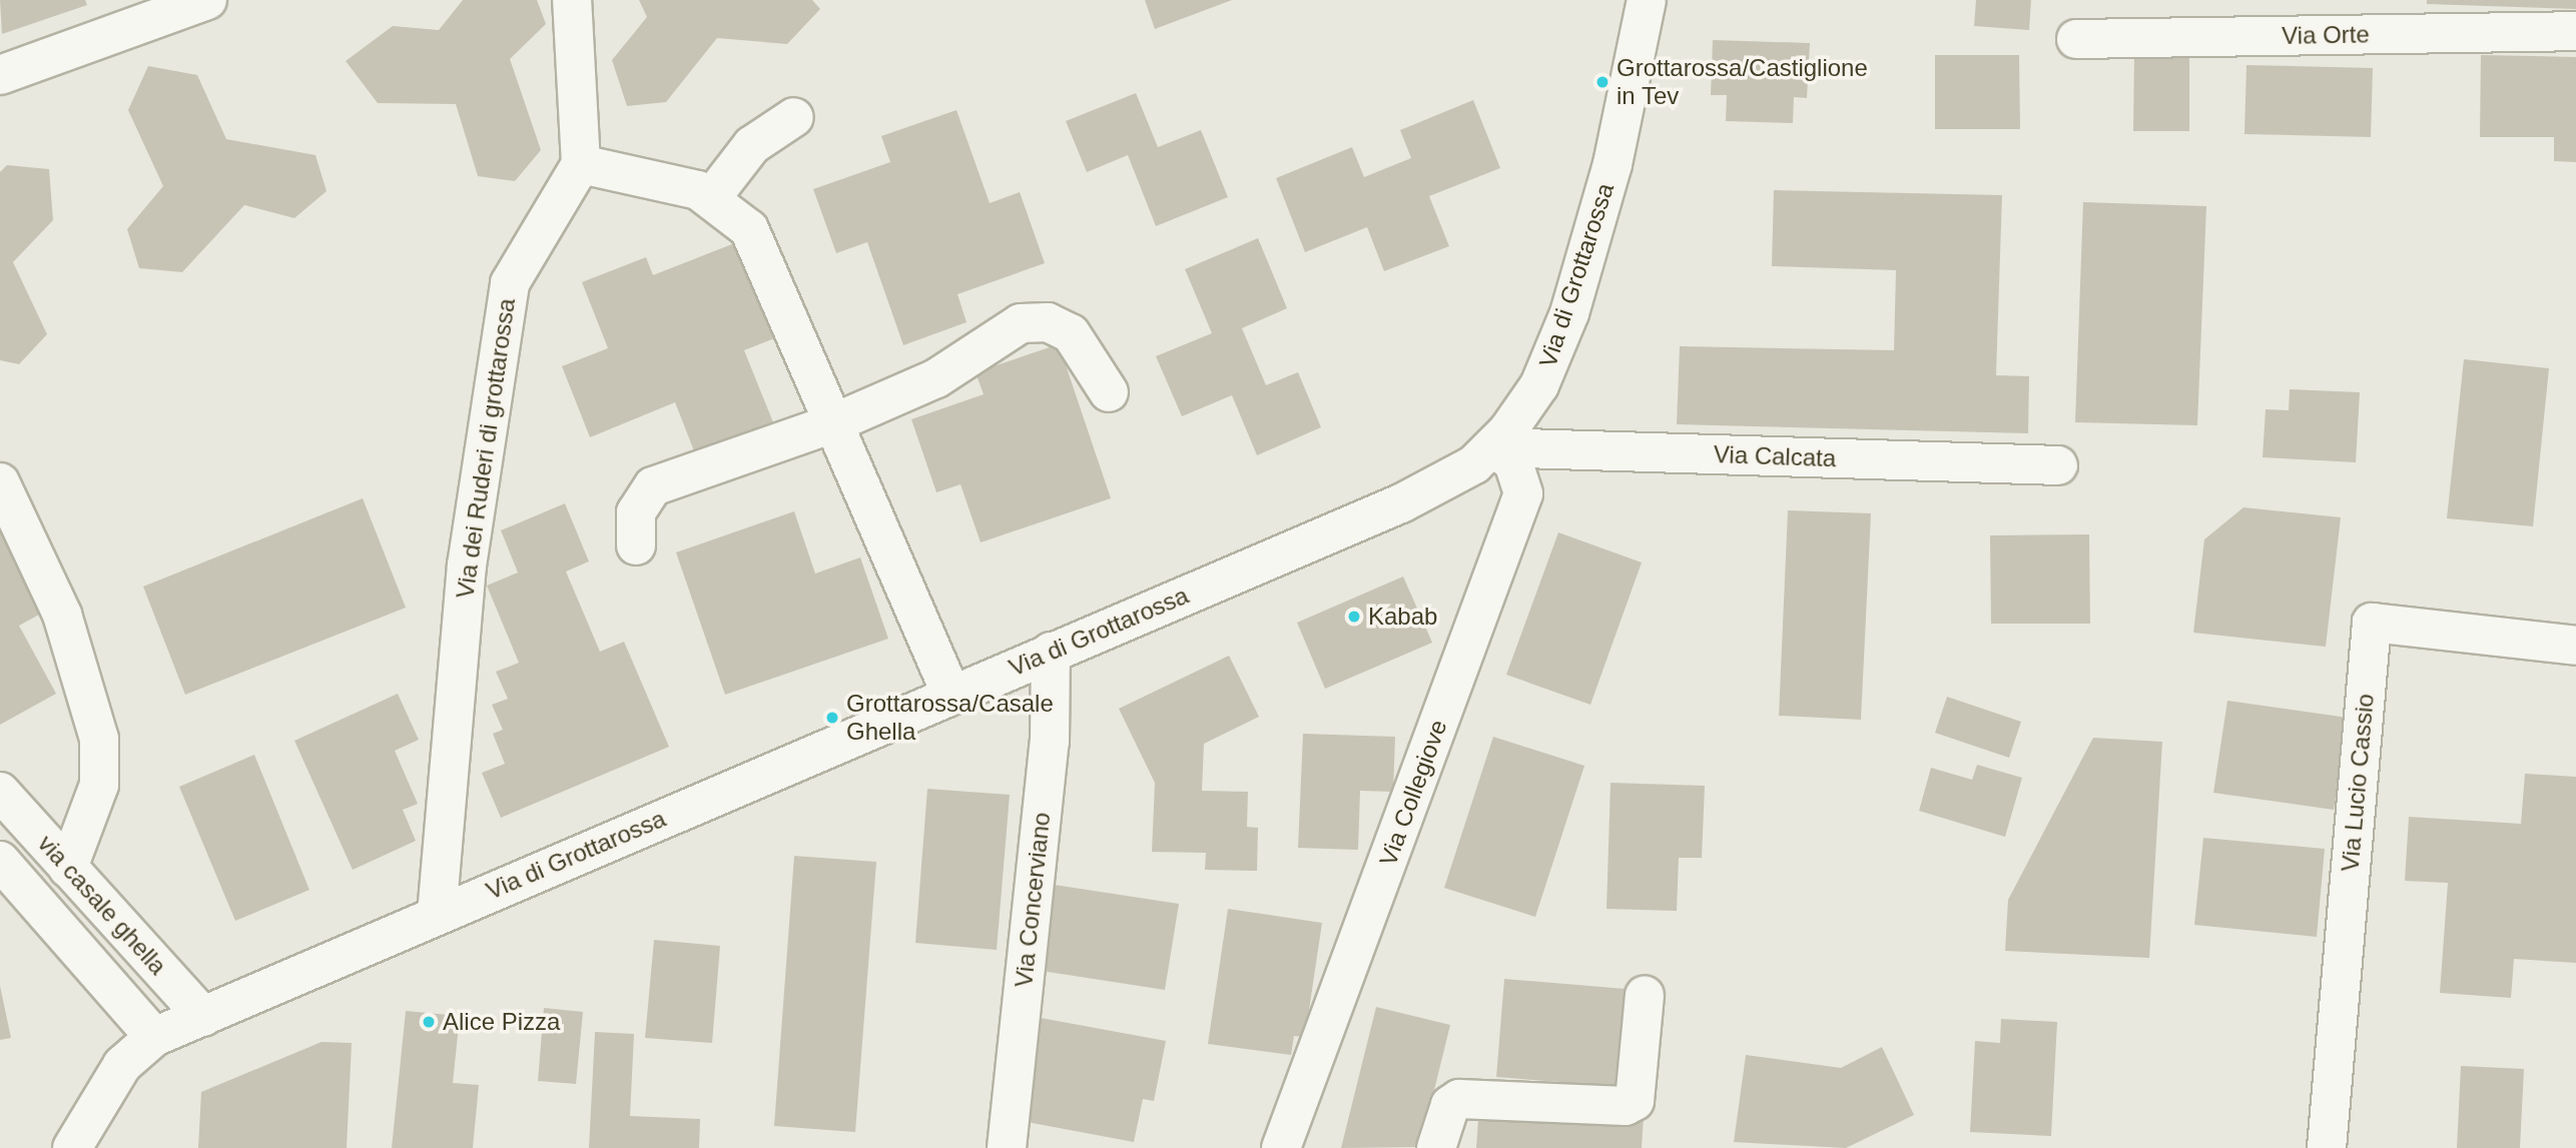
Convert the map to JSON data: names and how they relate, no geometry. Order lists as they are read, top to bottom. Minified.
{"streets":{"street":["Via Orte","Via di Grottarossa","Via dei Ruderi di grottarossa","Via Calcata","Via Lucio Cassio","Via Collegiove","Via Concerviano","via casale ghella"]},"crossings":[["Via di Grottarossa","Via dei Ruderi di grottarossa"],["Via di Grottarossa","Via Calcata"],["Via di Grottarossa","Via Collegiove"],["Via di Grottarossa","Via Concerviano"],["Via di Grottarossa","via casale ghella"],["Via Calcata","Via Collegiove"]],"places":["Grottarossa/Castiglione in Tev","Kabab","Grottarossa/Casale Ghella","Alice Pizza"]}
